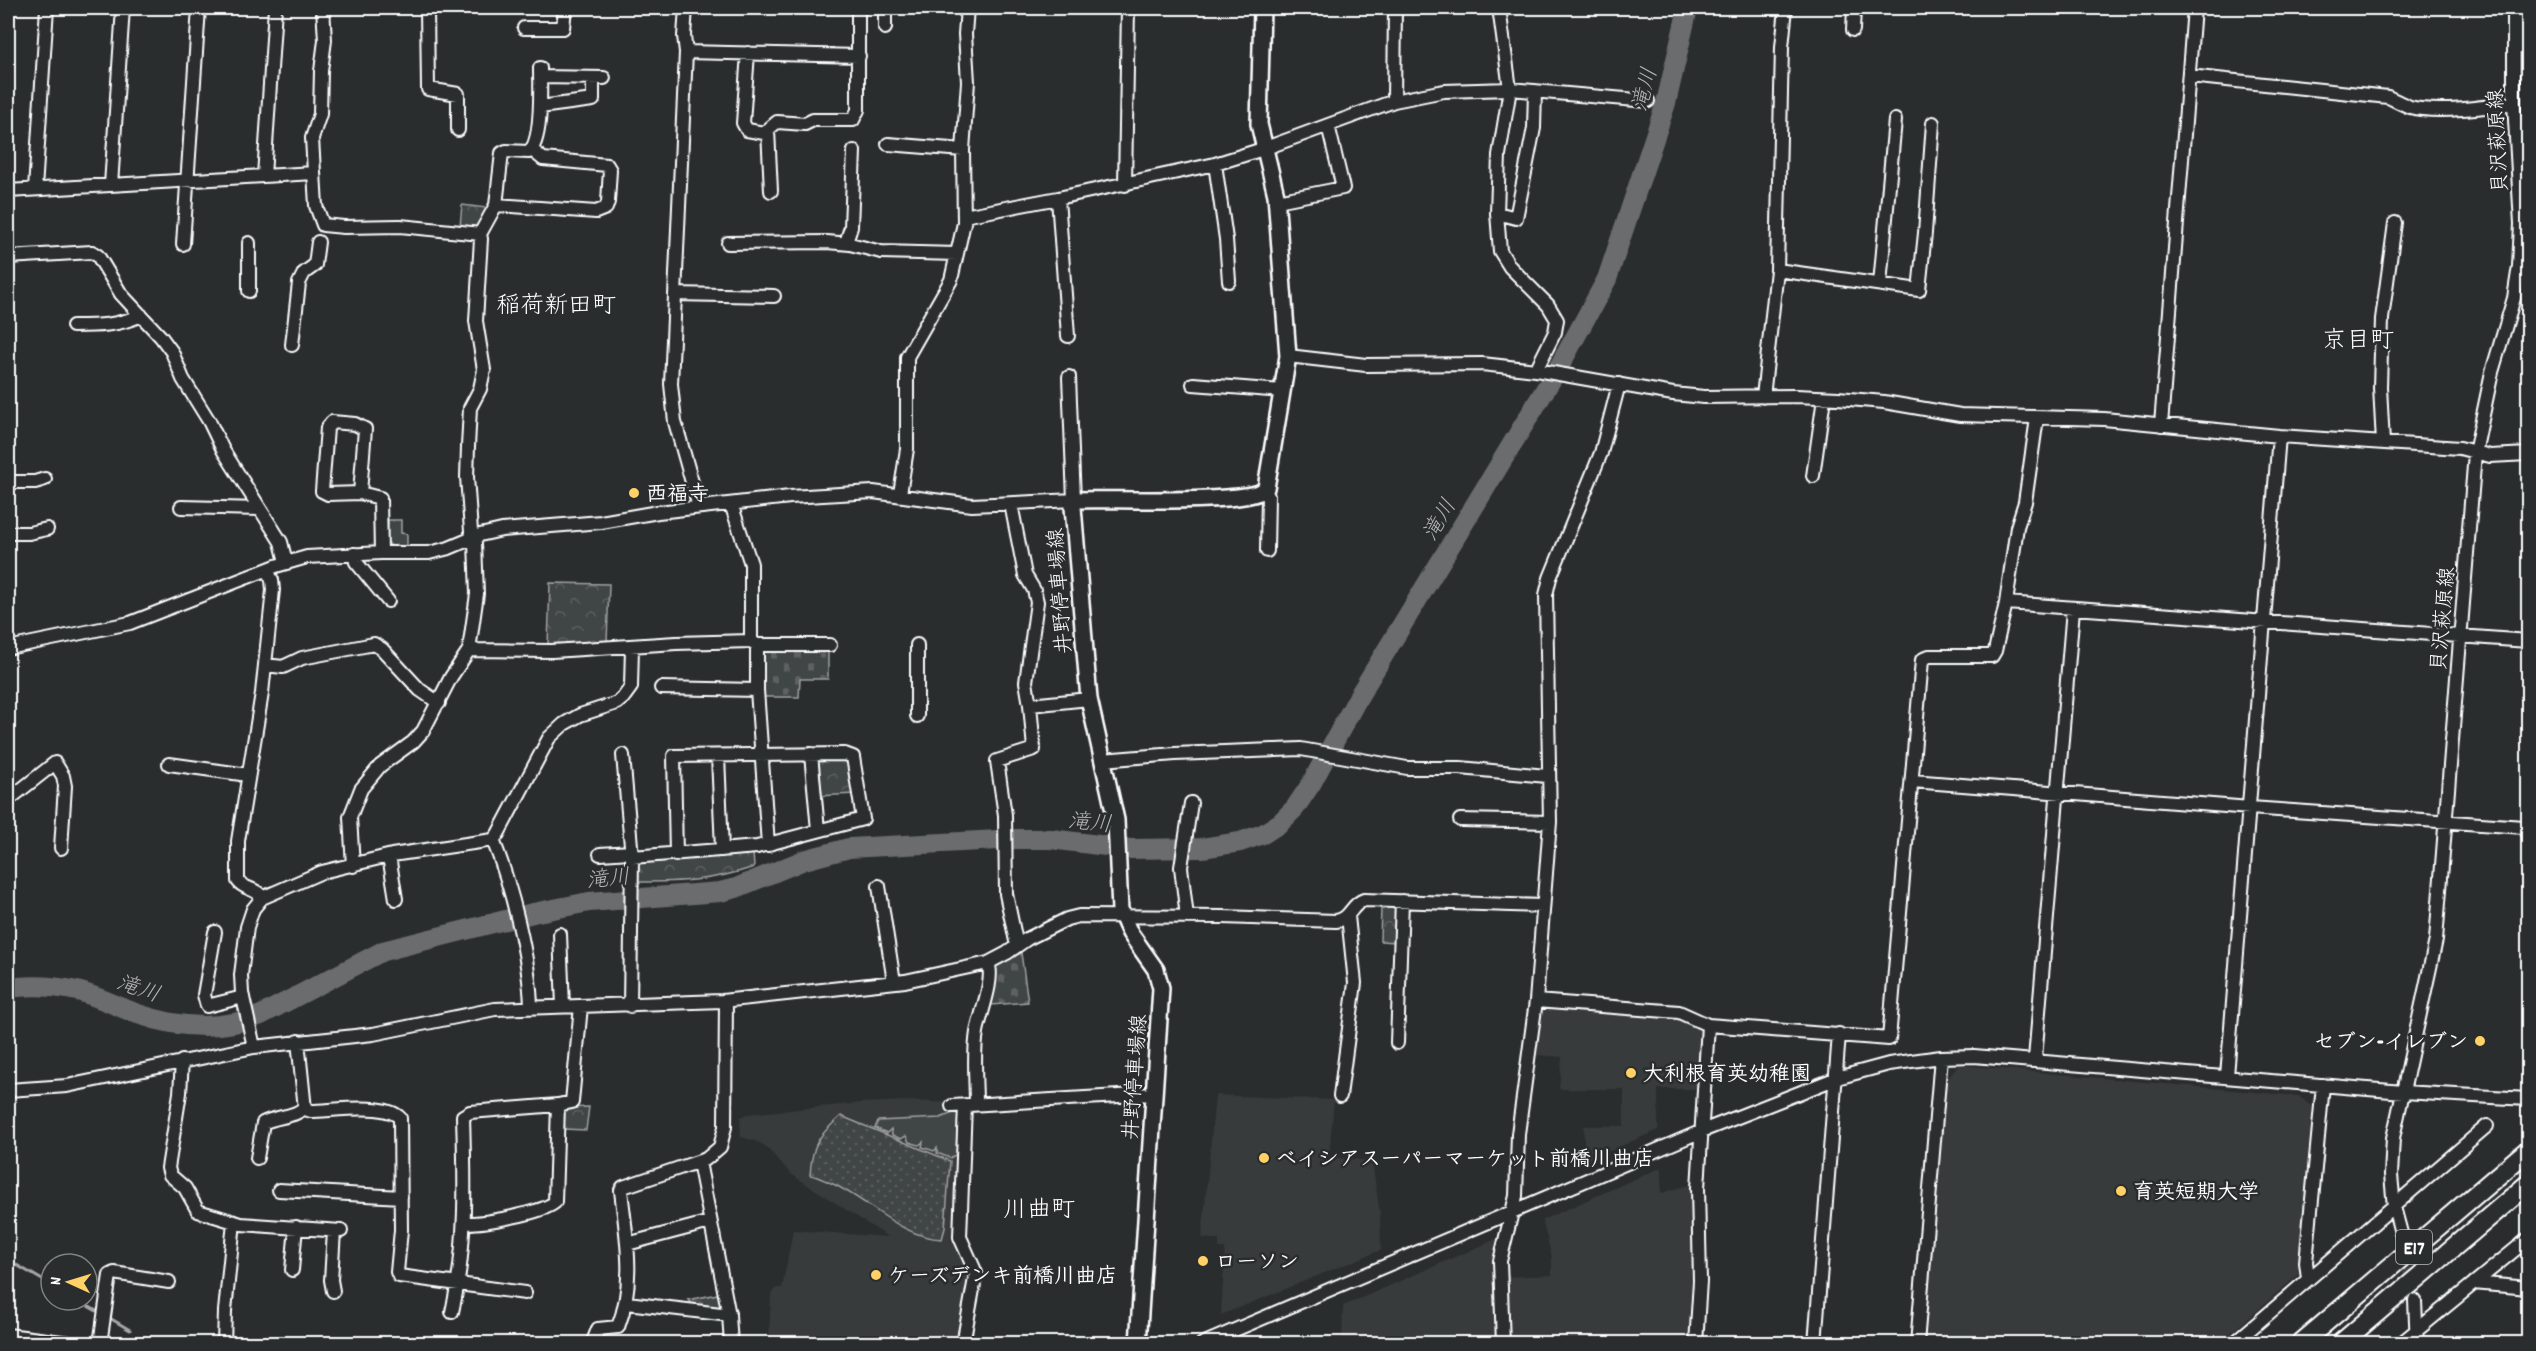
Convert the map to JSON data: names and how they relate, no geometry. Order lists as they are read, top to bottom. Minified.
{"streets":{"highway":["E17"],"main road":["井野停車場線"],"street":["貝沢萩原線"]},"districts":["稲荷新田町","京目町","川曲町"],"water":["滝川"],"places":["西福寺","セブン-イレブン","大利根育英幼稚園","ベイシアスーパーマーケット前橋川曲店","育英短期大学","ローソン","ケーズデンキ前橋川曲店"],"north":"left"}
